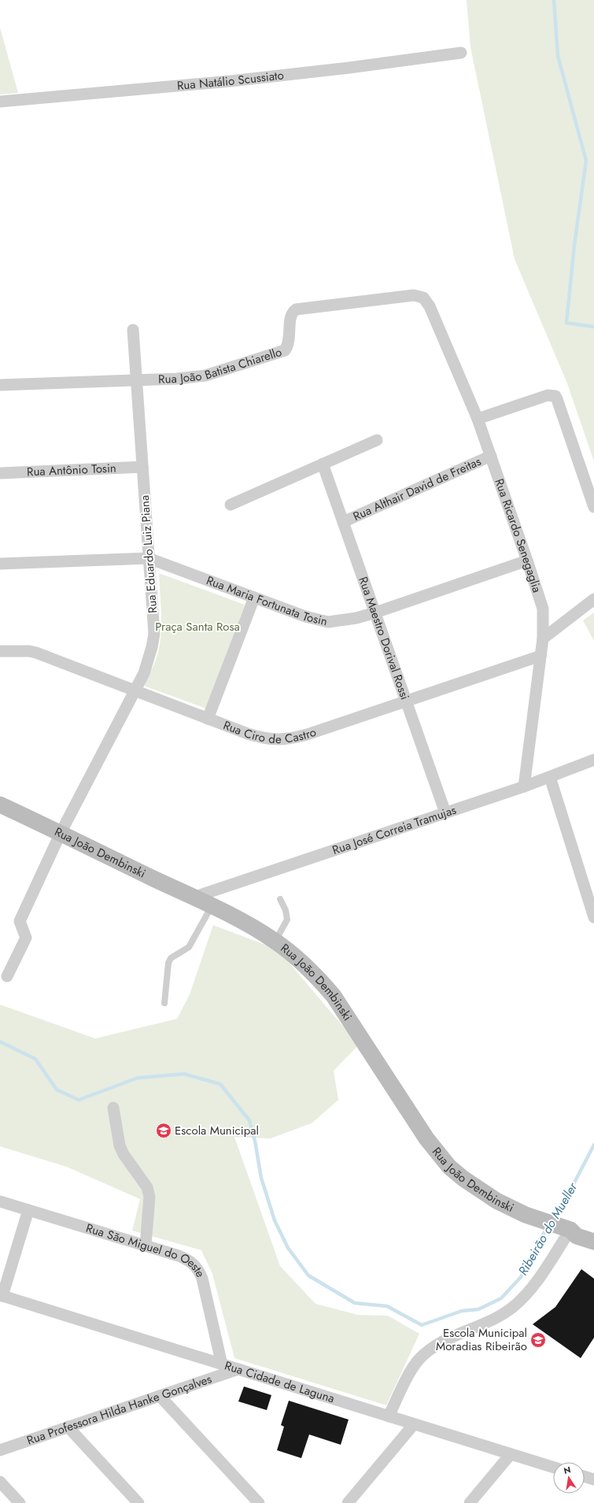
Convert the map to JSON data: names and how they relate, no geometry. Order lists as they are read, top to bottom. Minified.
{"streets":{"main road":["Rua João Dembinski"],"street":["Rua Natálio Scussiato","Rua João Batista Chiarello","Rua Antônio Tosin","Rua Althair David de Freitas","Rua Ricardo Senegaglia","Rua Eduardo Luiz Piana","Rua Maria Fortunata Tosin","Rua Maestro Dorival Rossi","Rua Ciro de Castro","Rua José Correia Tramujas","Rua São Miguel do Oeste","Rua Cidade de Laguna","Rua Professora Hilda Hanke Gonçalves"]},"crossings":[["Rua João Batista Chiarello","Rua Ricardo Senegaglia"],["Rua João Batista Chiarello","Rua Eduardo Luiz Piana"],["Rua Antônio Tosin","Rua Eduardo Luiz Piana"],["Rua Althair David de Freitas","Rua Ricardo Senegaglia"],["Rua Althair David de Freitas","Rua Maestro Dorival Rossi"],["Rua Ricardo Senegaglia","Rua Maria Fortunata Tosin"],["Rua Ricardo Senegaglia","Rua Ciro de Castro"],["Rua Ricardo Senegaglia","Rua José Correia Tramujas"],["Rua Eduardo Luiz Piana","Rua Maria Fortunata Tosin"],["Rua Eduardo Luiz Piana","Rua Ciro de Castro"],["Rua Eduardo Luiz Piana","Rua João Dembinski"],["Rua Maria Fortunata Tosin","Rua Maestro Dorival Rossi"],["Rua Maestro Dorival Rossi","Rua Ciro de Castro"],["Rua Maestro Dorival Rossi","Rua José Correia Tramujas"],["Rua José Correia Tramujas","Rua João Dembinski"],["Rua São Miguel do Oeste","Rua Cidade de Laguna"],["Rua Cidade de Laguna","Rua Professora Hilda Hanke Gonçalves"]],"water":["Ribeirão do Mueller"],"parks":["Praça Santa Rosa"],"places":{"school or university":["Escola Municipal","Escola Municipal Moradias Ribeirão"]},"north":"top"}
